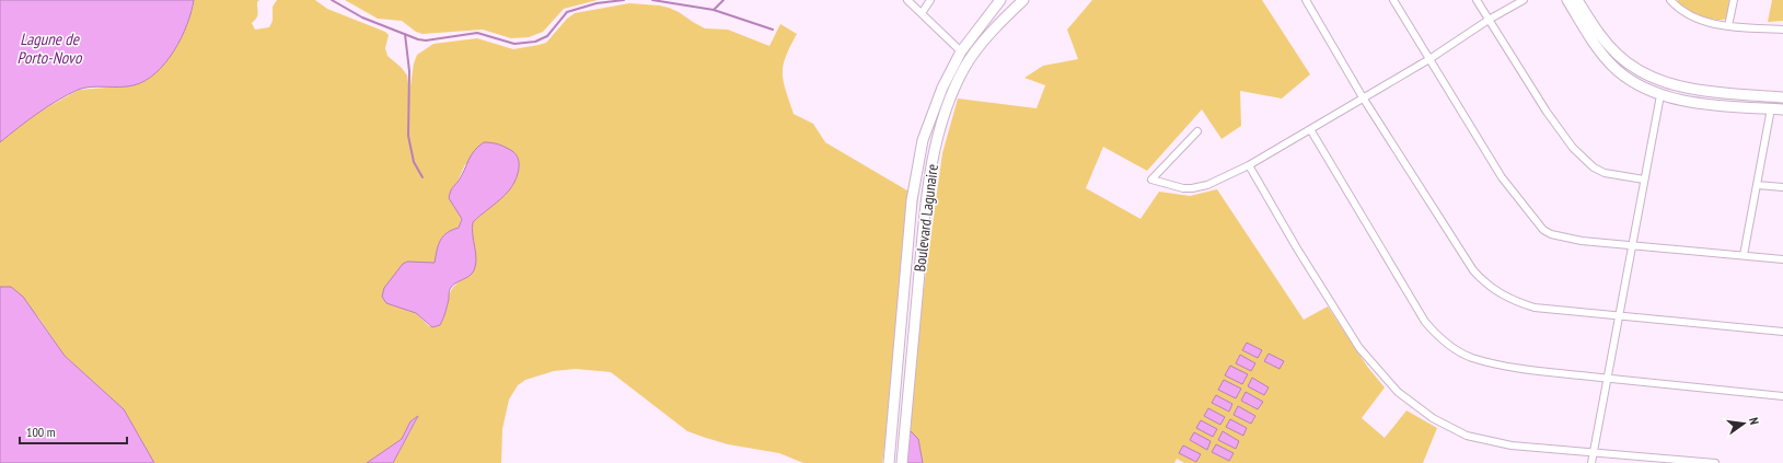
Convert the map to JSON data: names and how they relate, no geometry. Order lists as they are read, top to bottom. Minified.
{"streets":{"main road":["Boulevard Lagunaire"]},"water":["Lagune de Porto-Novo"],"scale_bar":"100 m","north":"right"}
